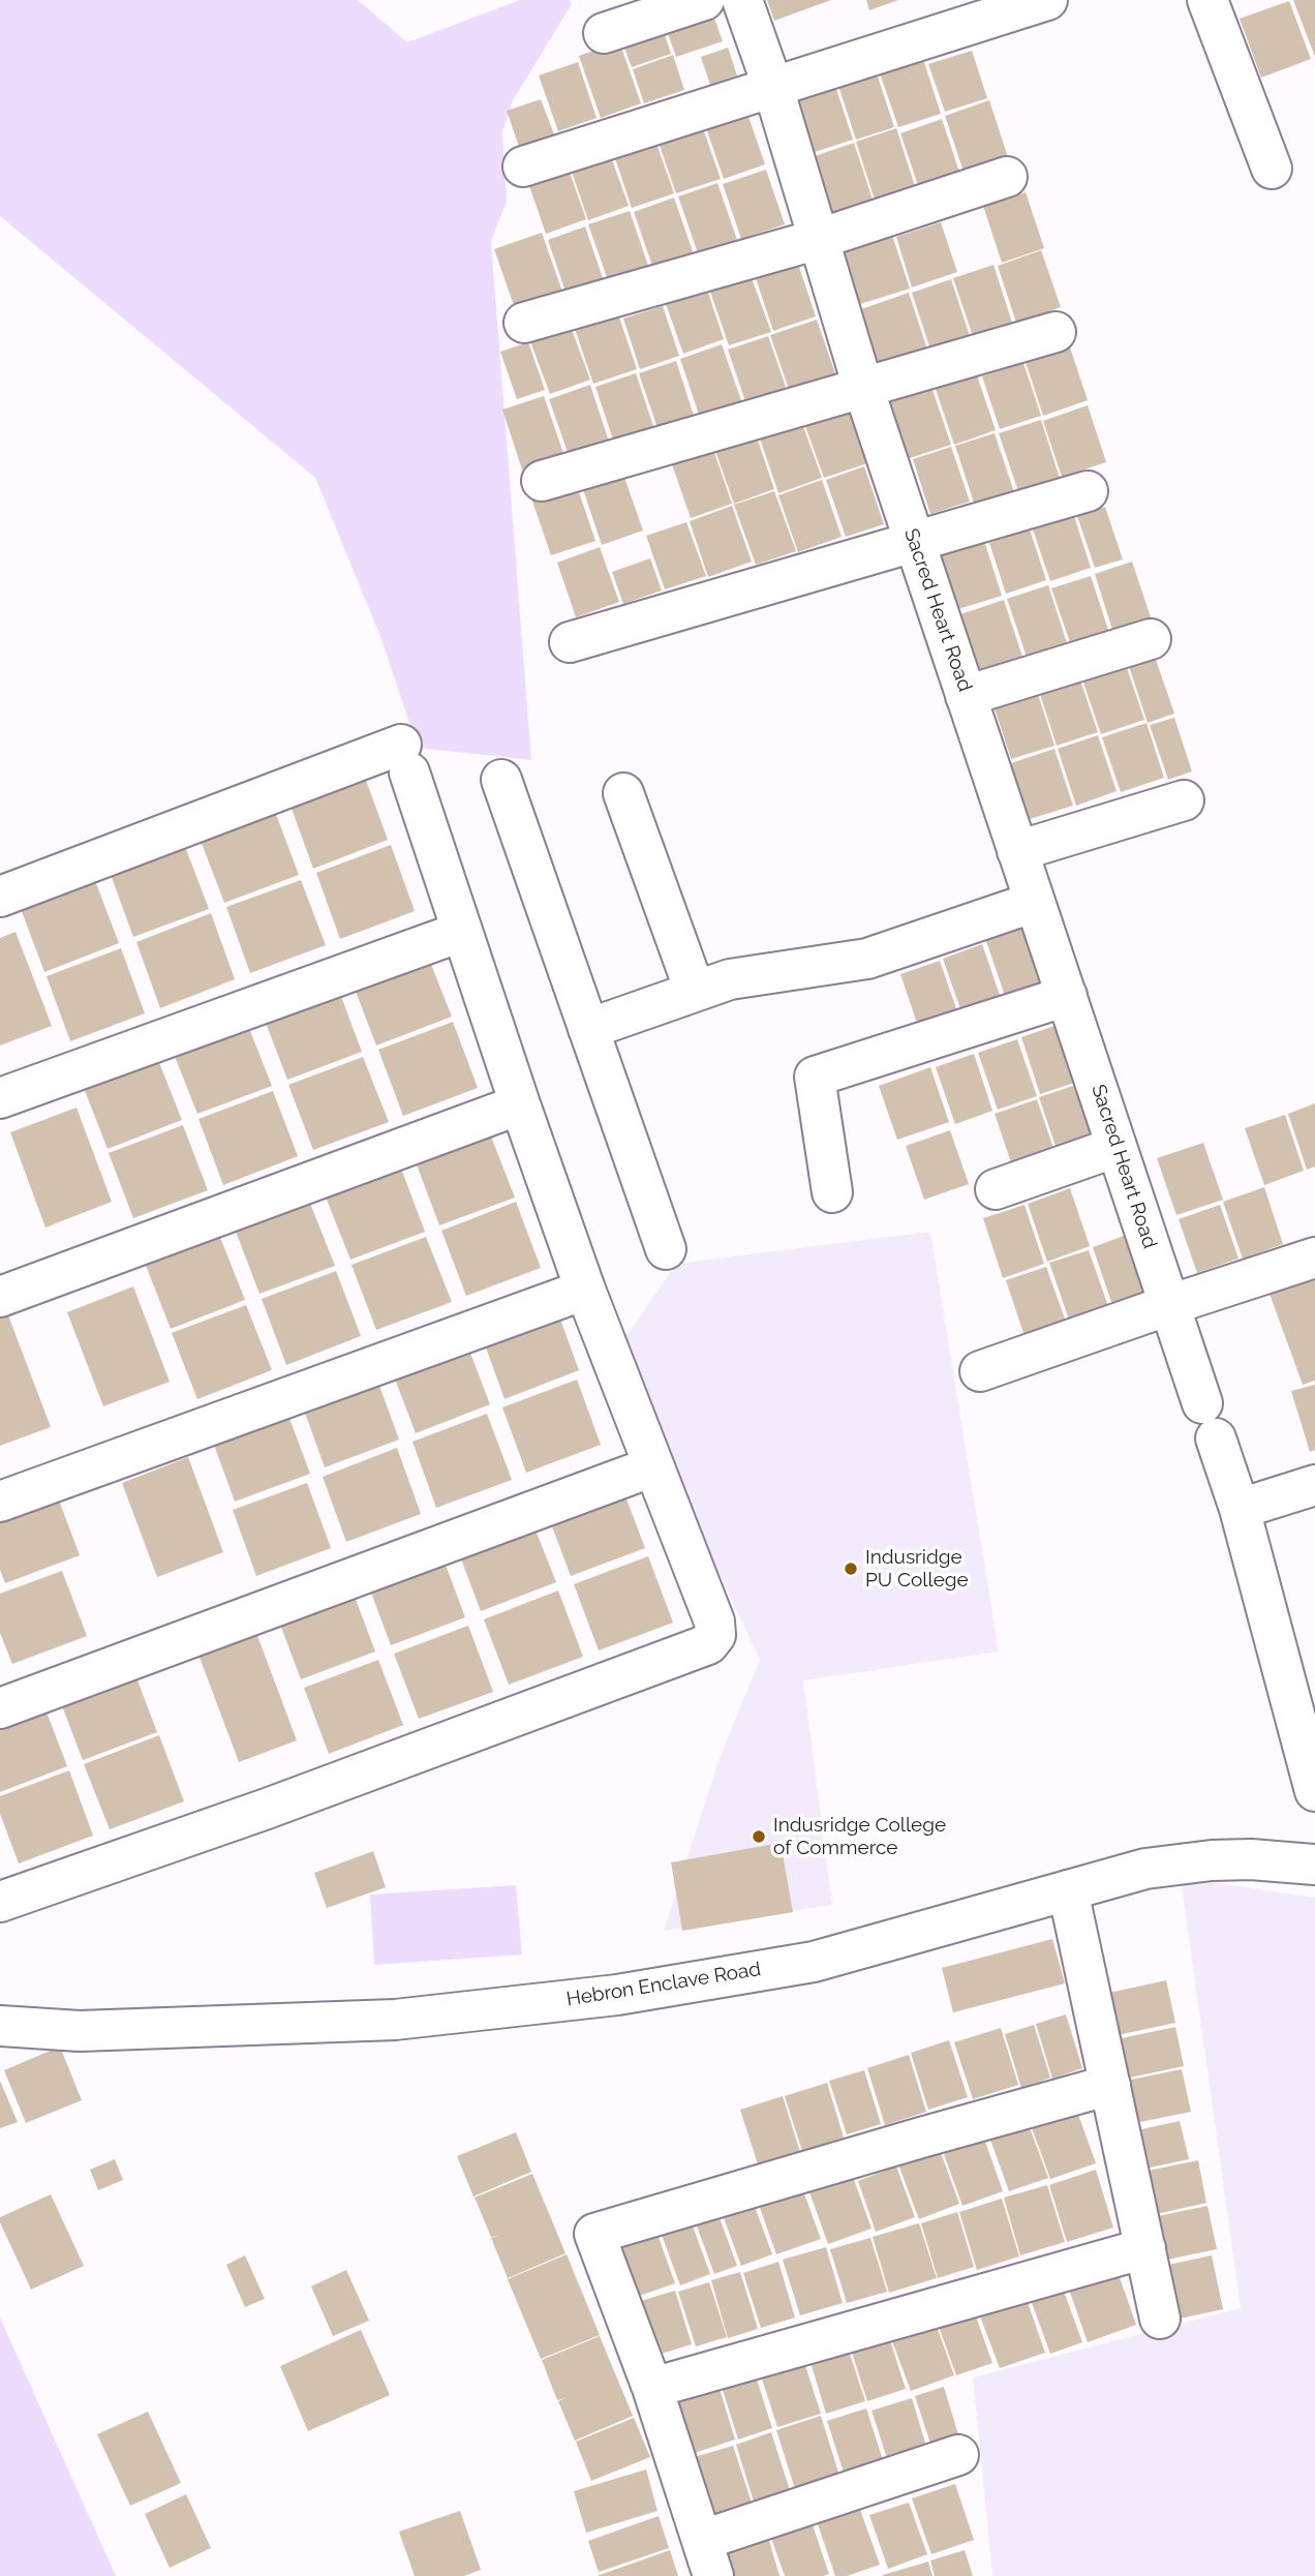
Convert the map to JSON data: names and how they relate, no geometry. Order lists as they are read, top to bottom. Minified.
{"streets":{"street":["Sacred Heart Road","Hebron Enclave Road"]},"places":["Indusridge PU College","Indusridge College of Commerce"]}
